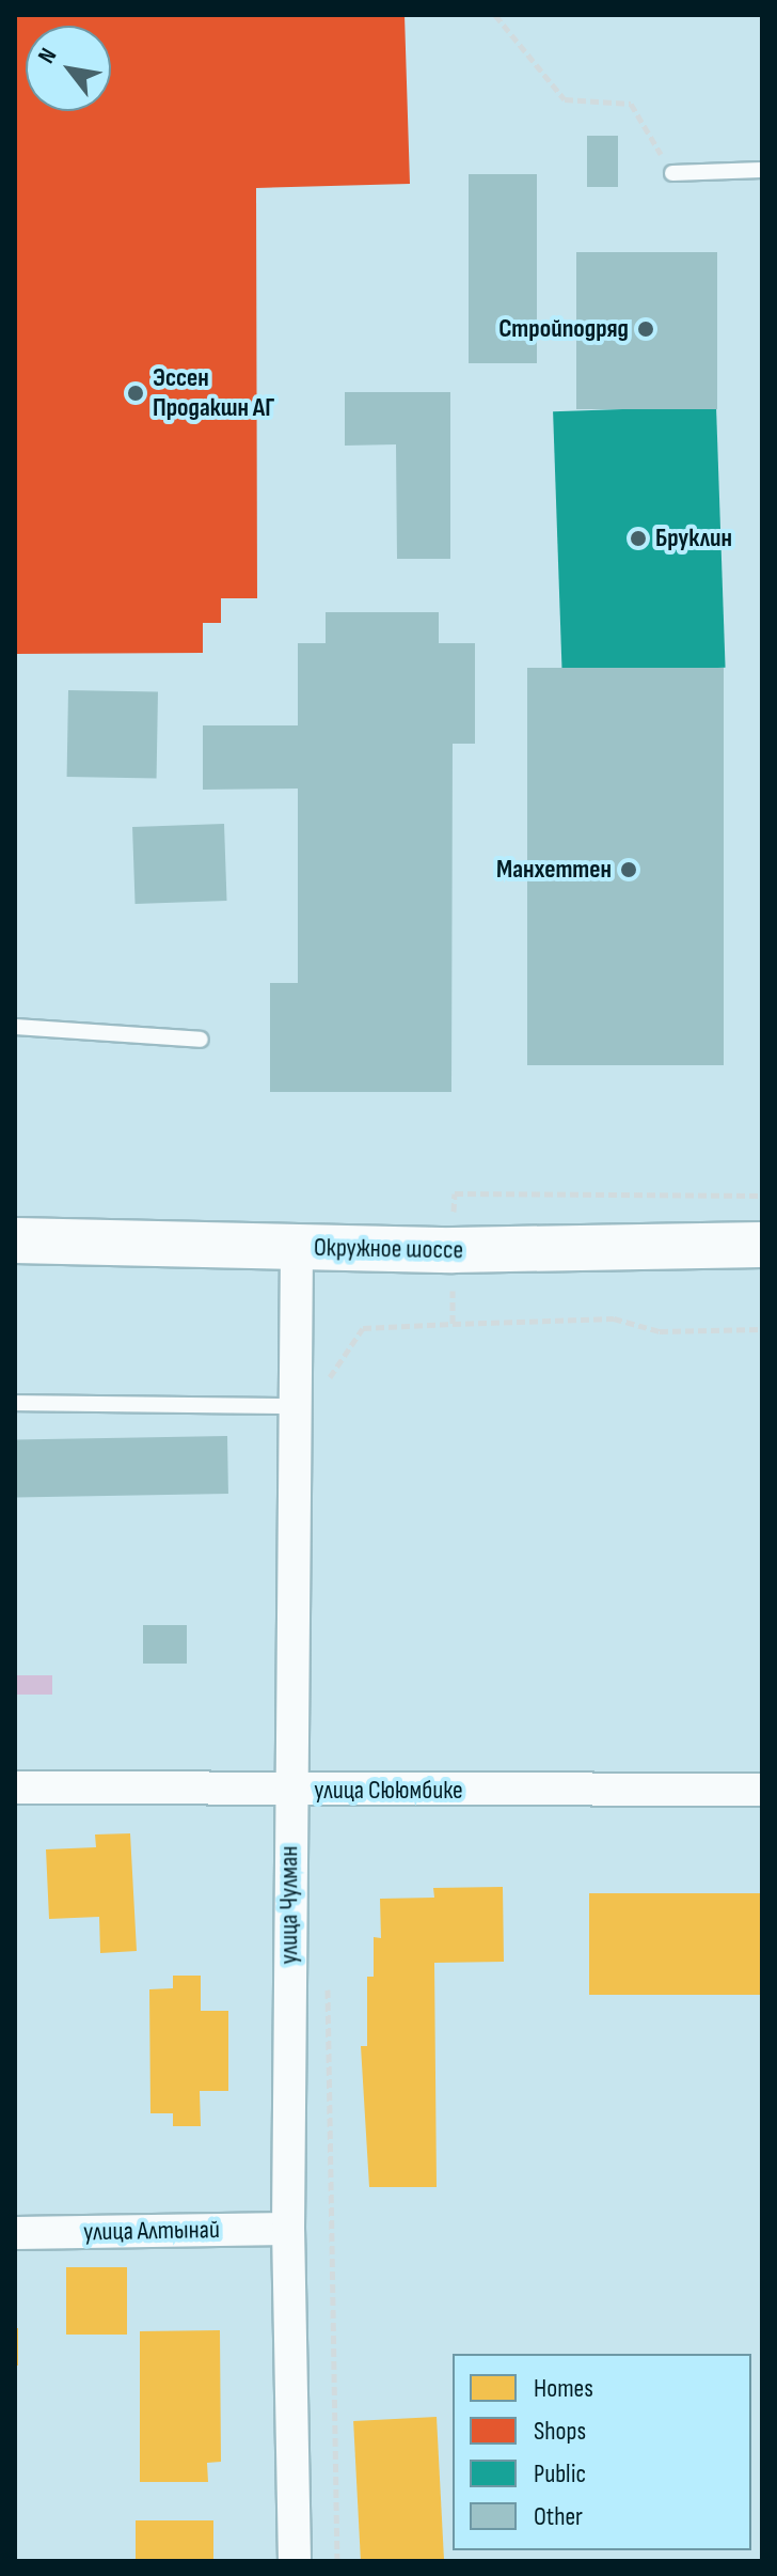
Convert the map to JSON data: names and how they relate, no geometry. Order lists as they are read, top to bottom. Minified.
{"streets":{"street":["Окружное шоссе","улица Сююмбике","улица Чулман","улица Алтынай"]},"crossings":[["Окружное шоссе","улица Чулман"],["улица Сююмбике","улица Чулман"],["улица Чулман","улица Алтынай"]],"places":["Стройподряд","Эссен Продакшн АГ","Бруклин","Манхеттен"],"legend":["Homes","Shops","Public","Other"],"north":"top left"}
